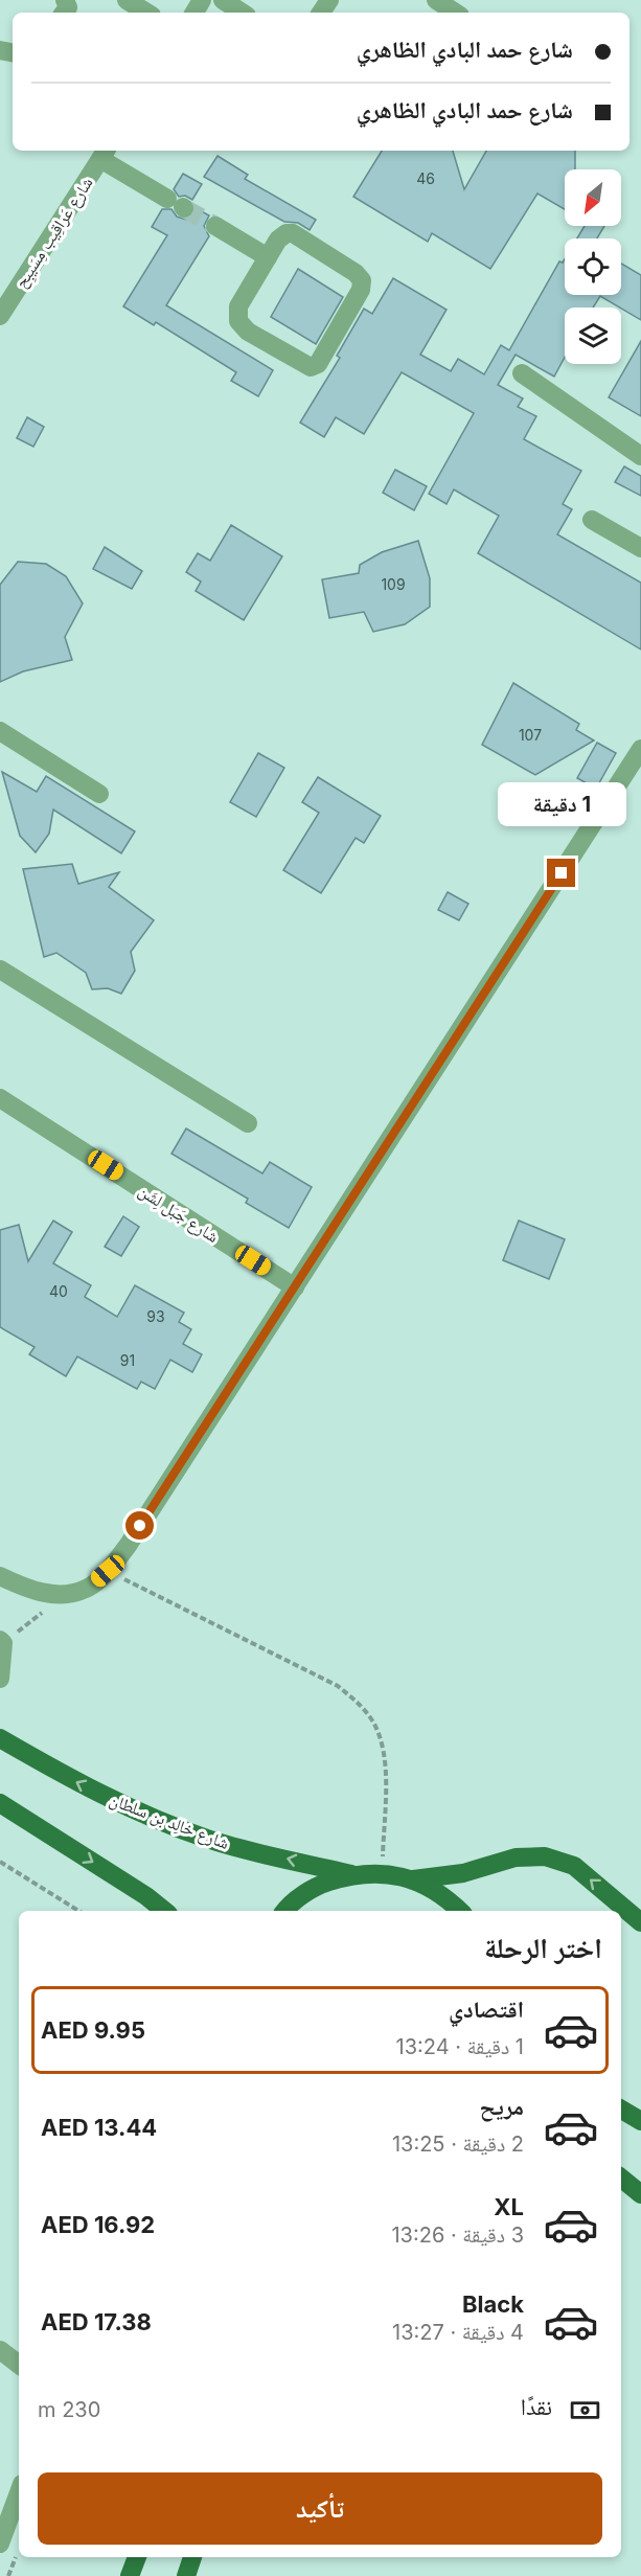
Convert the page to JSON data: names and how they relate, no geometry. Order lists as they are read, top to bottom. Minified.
{"streets":{"main road":["شارع خالِد بن سلطان"],"street":["شارع عَراقِيب مِسَيبِح","شارع جَبَل لِشَن"]},"house_numbers":["46","109","107","40","93","91"],"north":"bottom left","page":{"banner":["شارع حمد البادي الظاهري","شارع حمد البادي الظاهري"],"bubble":"1 دقيقة","heading":"اختر الرحلة","list":[{"name":"اقتصادي","note":"1 دقيقة · 13:24","value":"AED 9.95"},{"name":"مريح","note":"2 دقيقة · 13:25","value":"AED 13.44"},{"name":"XL","note":"3 دقيقة · 13:26","value":"AED 16.92"},{"name":"Black","note":"4 دقيقة · 13:27","value":"AED 17.38"}],"pay":["نقدًا","230 m"],"buttons":"تأكيد"}}
